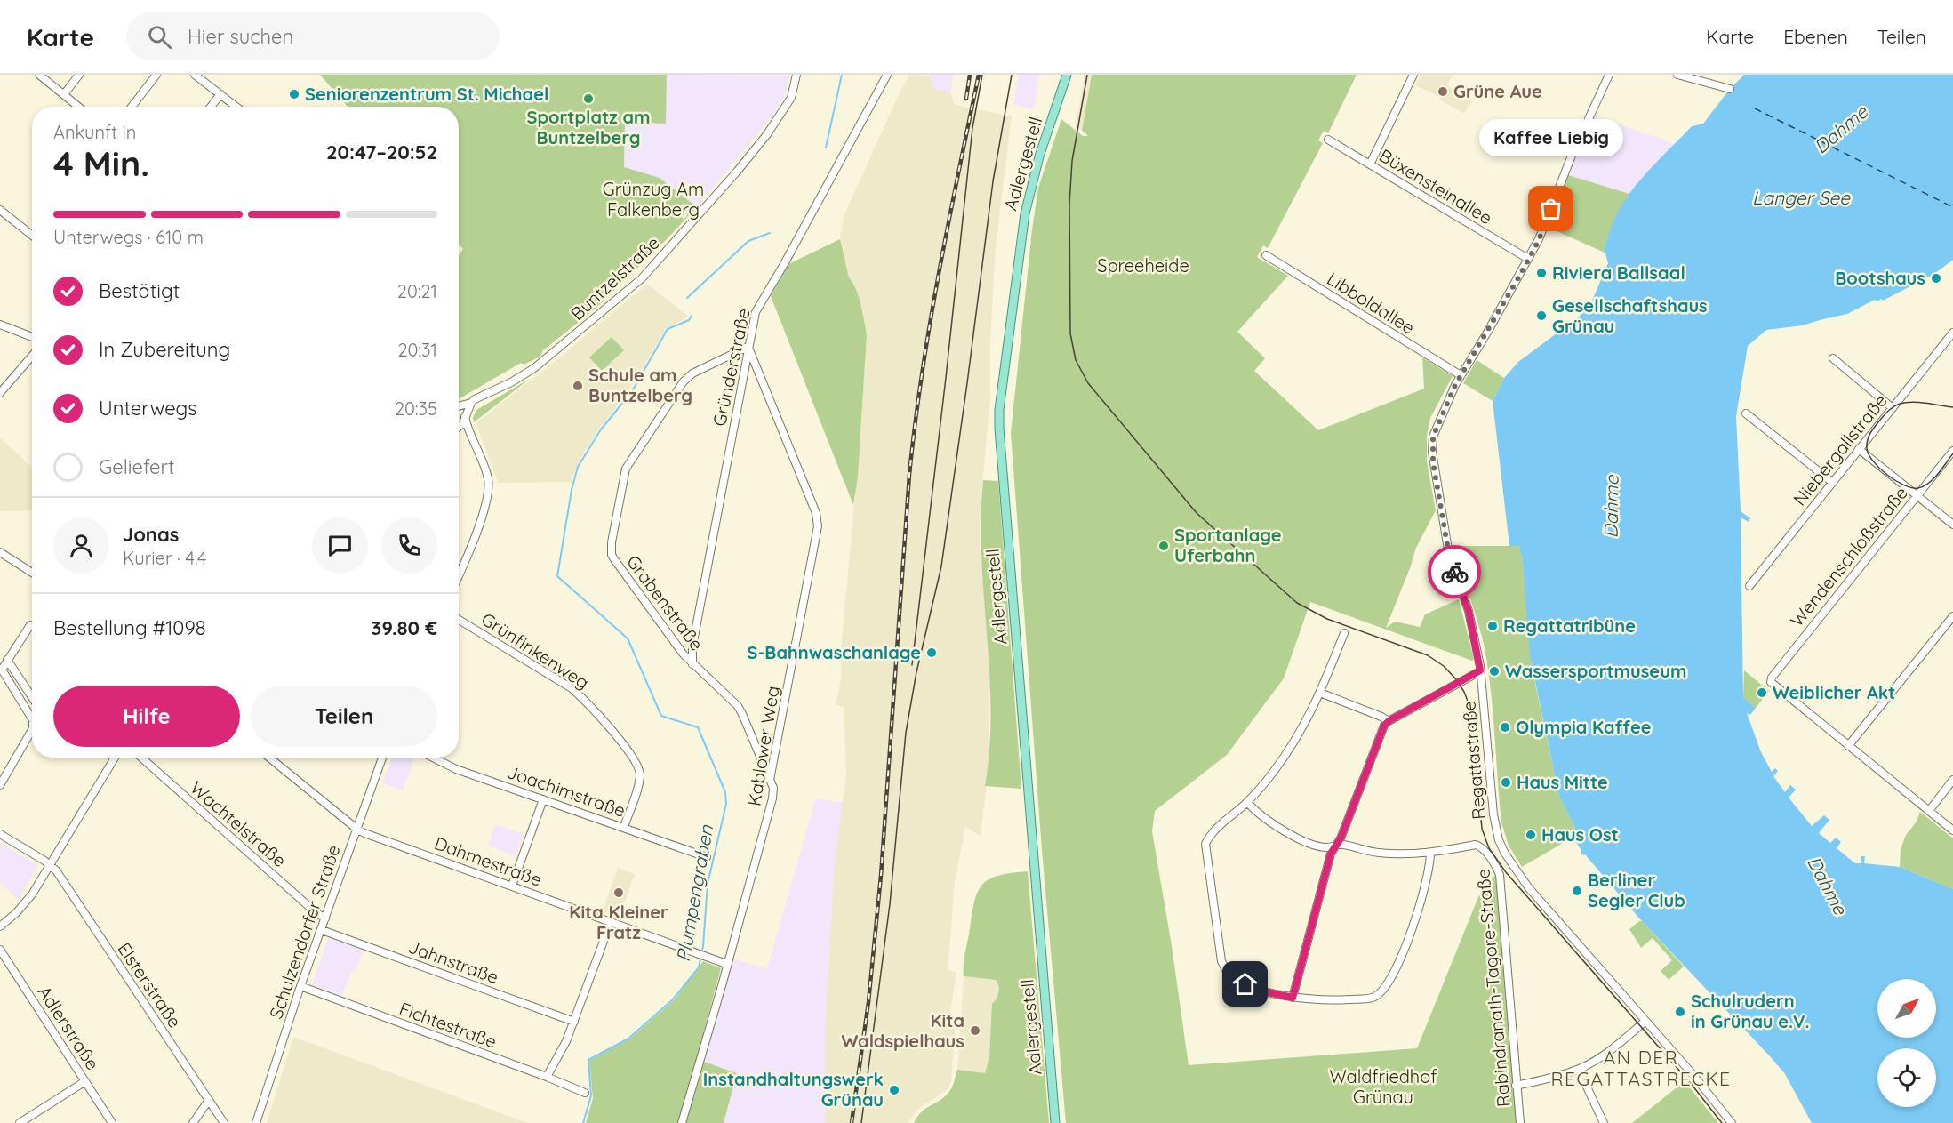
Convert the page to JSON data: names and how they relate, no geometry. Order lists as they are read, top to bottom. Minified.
{"streets":{"main road":["Adlergestell"],"street":["Büxensteinallee","Buntzelstraße","Libboldallee","Gründerstraße","Niebergallstraße","Wendenschloßstraße","Grabenstraße","Grünfinkenweg","Kablower Weg","Regattastraße","Joachimstraße","Wachtelstraße","Dahmestraße","Schulzendorfer Straße","Jahnstraße","Elsterstraße","Rabindranath-Tagore-Straße","Fichtestraße","Adlerstraße"]},"crossings":[["Büxensteinallee","Regattastraße"],["Libboldallee","Regattastraße"],["Gründerstraße","Grabenstraße"],["Gründerstraße","Kablower Weg"],["Grabenstraße","Kablower Weg"],["Grünfinkenweg","Joachimstraße"],["Kablower Weg","Dahmestraße"],["Regattastraße","Rabindranath-Tagore-Straße"],["Wachtelstraße","Schulzendorfer Straße"],["Dahmestraße","Schulzendorfer Straße"],["Schulzendorfer Straße","Jahnstraße"],["Schulzendorfer Straße","Fichtestraße"]],"districts":["AN DER REGATTASTRECKE"],"water":["Dahme","Langer See","Plumpengraben"],"parks":["Grünzug Am Falkenberg","Spreeheide","Waldfriedhof Grünau"],"places":["Grüne Aue","Seniorenzentrum St. Michael","Sportplatz am Buntzelberg","Kaffee Liebig","Riviera Ballsaal","Bootshaus","Gesellschaftshaus Grünau","Schule am Buntzelberg","Sportanlage Uferbahn","Regattatribüne","S-Bahnwaschanlage","Wassersportmuseum","Weiblicher Akt","Olympia Kaffee","Haus Mitte","Haus Ost","Berliner Segler Club","Kita Kleiner Fratz","Schulrudern in Grünau e.V.","Kita Waldspielhaus","Instandhaltungswerk Grünau"],"north":"top right","page":{"header":"Karte","search":"Hier suchen","nav":["Karte","Ebenen","Teilen"],"heading":["4 Min.","Ankunft in","20:47–20:52"],"panel":["Jonas","Kurier · 4.4","Bestellung #1098","39.80 €"],"bubble":"Kaffee Liebig","bar":"Unterwegs · 610 m","list":[["Bestätigt","20:21"],["In Zubereitung","20:31"],["Unterwegs","20:35"],"Geliefert"],"buttons":["Hilfe","Teilen"]}}
